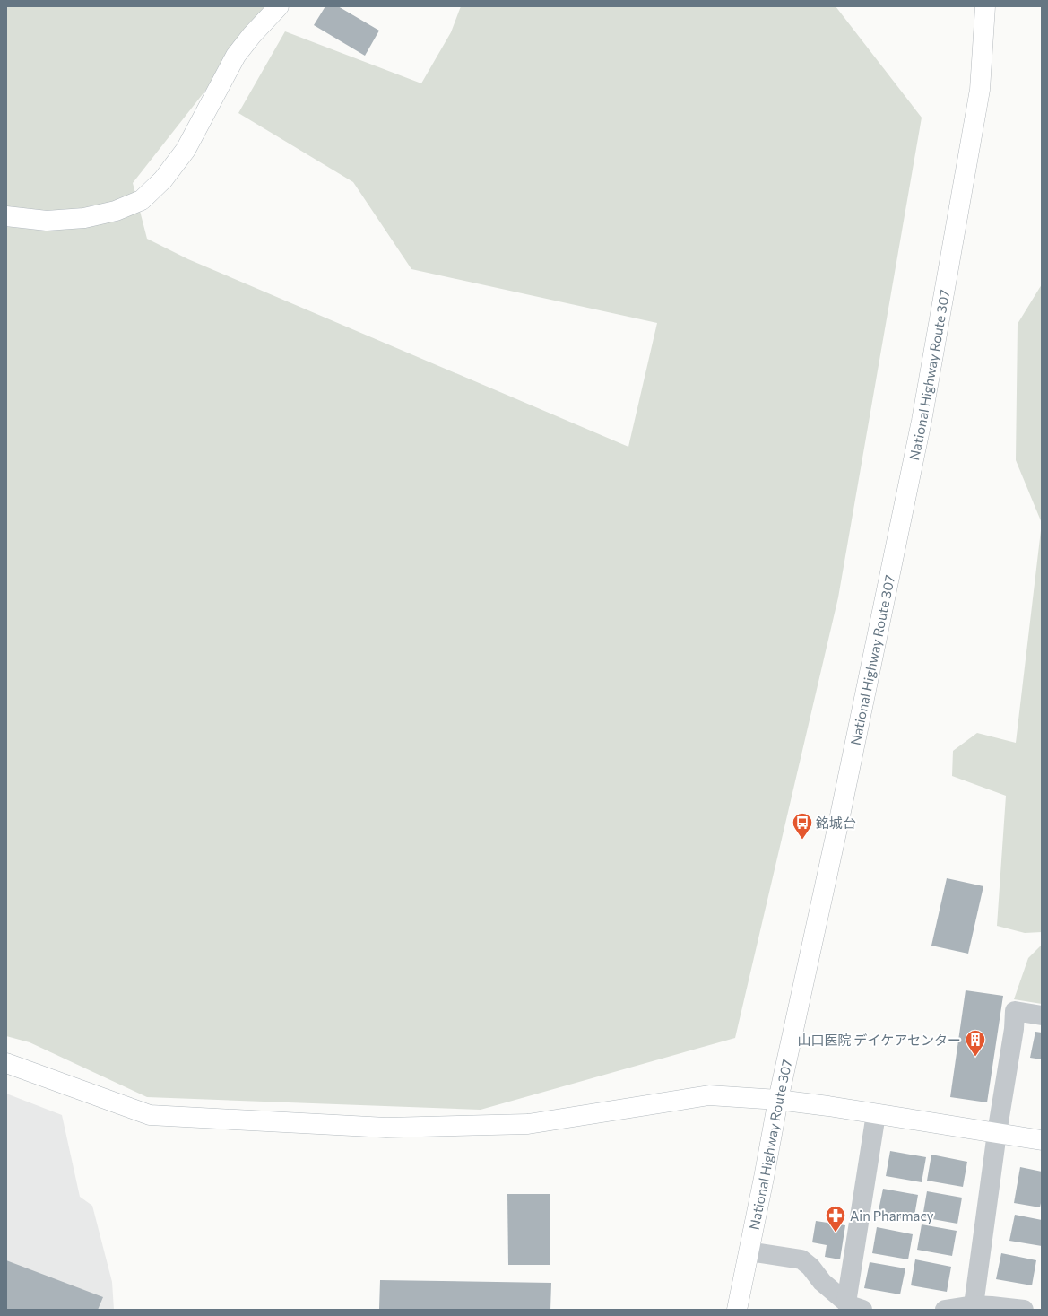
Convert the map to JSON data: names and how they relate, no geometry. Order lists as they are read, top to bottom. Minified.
{"streets":{"main road":["National Highway Route 307"]},"places":{"bus stop":["銘城台"],"building":["山口医院 デイケアセンター"],"pharmacy":["Ain Pharmacy"]}}
